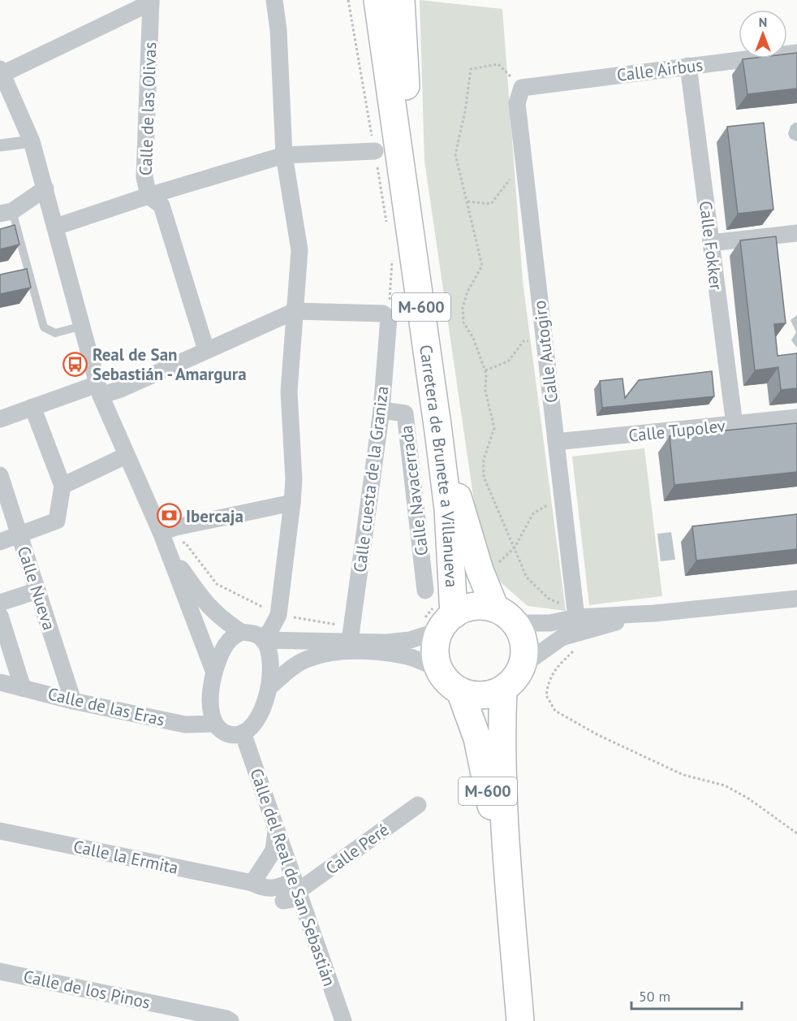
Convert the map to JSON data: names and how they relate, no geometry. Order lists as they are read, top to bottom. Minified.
{"streets":{"highway":["M-600","Carretera de Brunete a Villanueva"],"street":["Calle Airbus","Calle de las Olivas","Calle Fokker","Calle Autogiro","Calle Tupolev","Calle cuesta de la Graniza","Calle Navacerrada","Calle Nueva","Calle de las Eras","Calle Peré","Calle la Ermita","Calle del Real de San Sebastián","Calle de los Pinos"]},"crossings":[["Calle Airbus","Calle Fokker"],["Calle Airbus","Calle Autogiro"],["Calle Fokker","Calle Tupolev"],["M-600","Carretera de Brunete a Villanueva"],["Calle Autogiro","Calle Tupolev"],["Calle cuesta de la Graniza","Calle Navacerrada"],["Calle Nueva","Calle de las Eras"],["Calle Peré","Calle la Ermita"],["Calle Peré","Calle del Real de San Sebastián"],["Calle la Ermita","Calle del Real de San Sebastián"]],"places":{"bus stop":["Real de San Sebastián - Amargura"],"bank":["Ibercaja"]},"scale_bar":"50 m","north":"top"}
